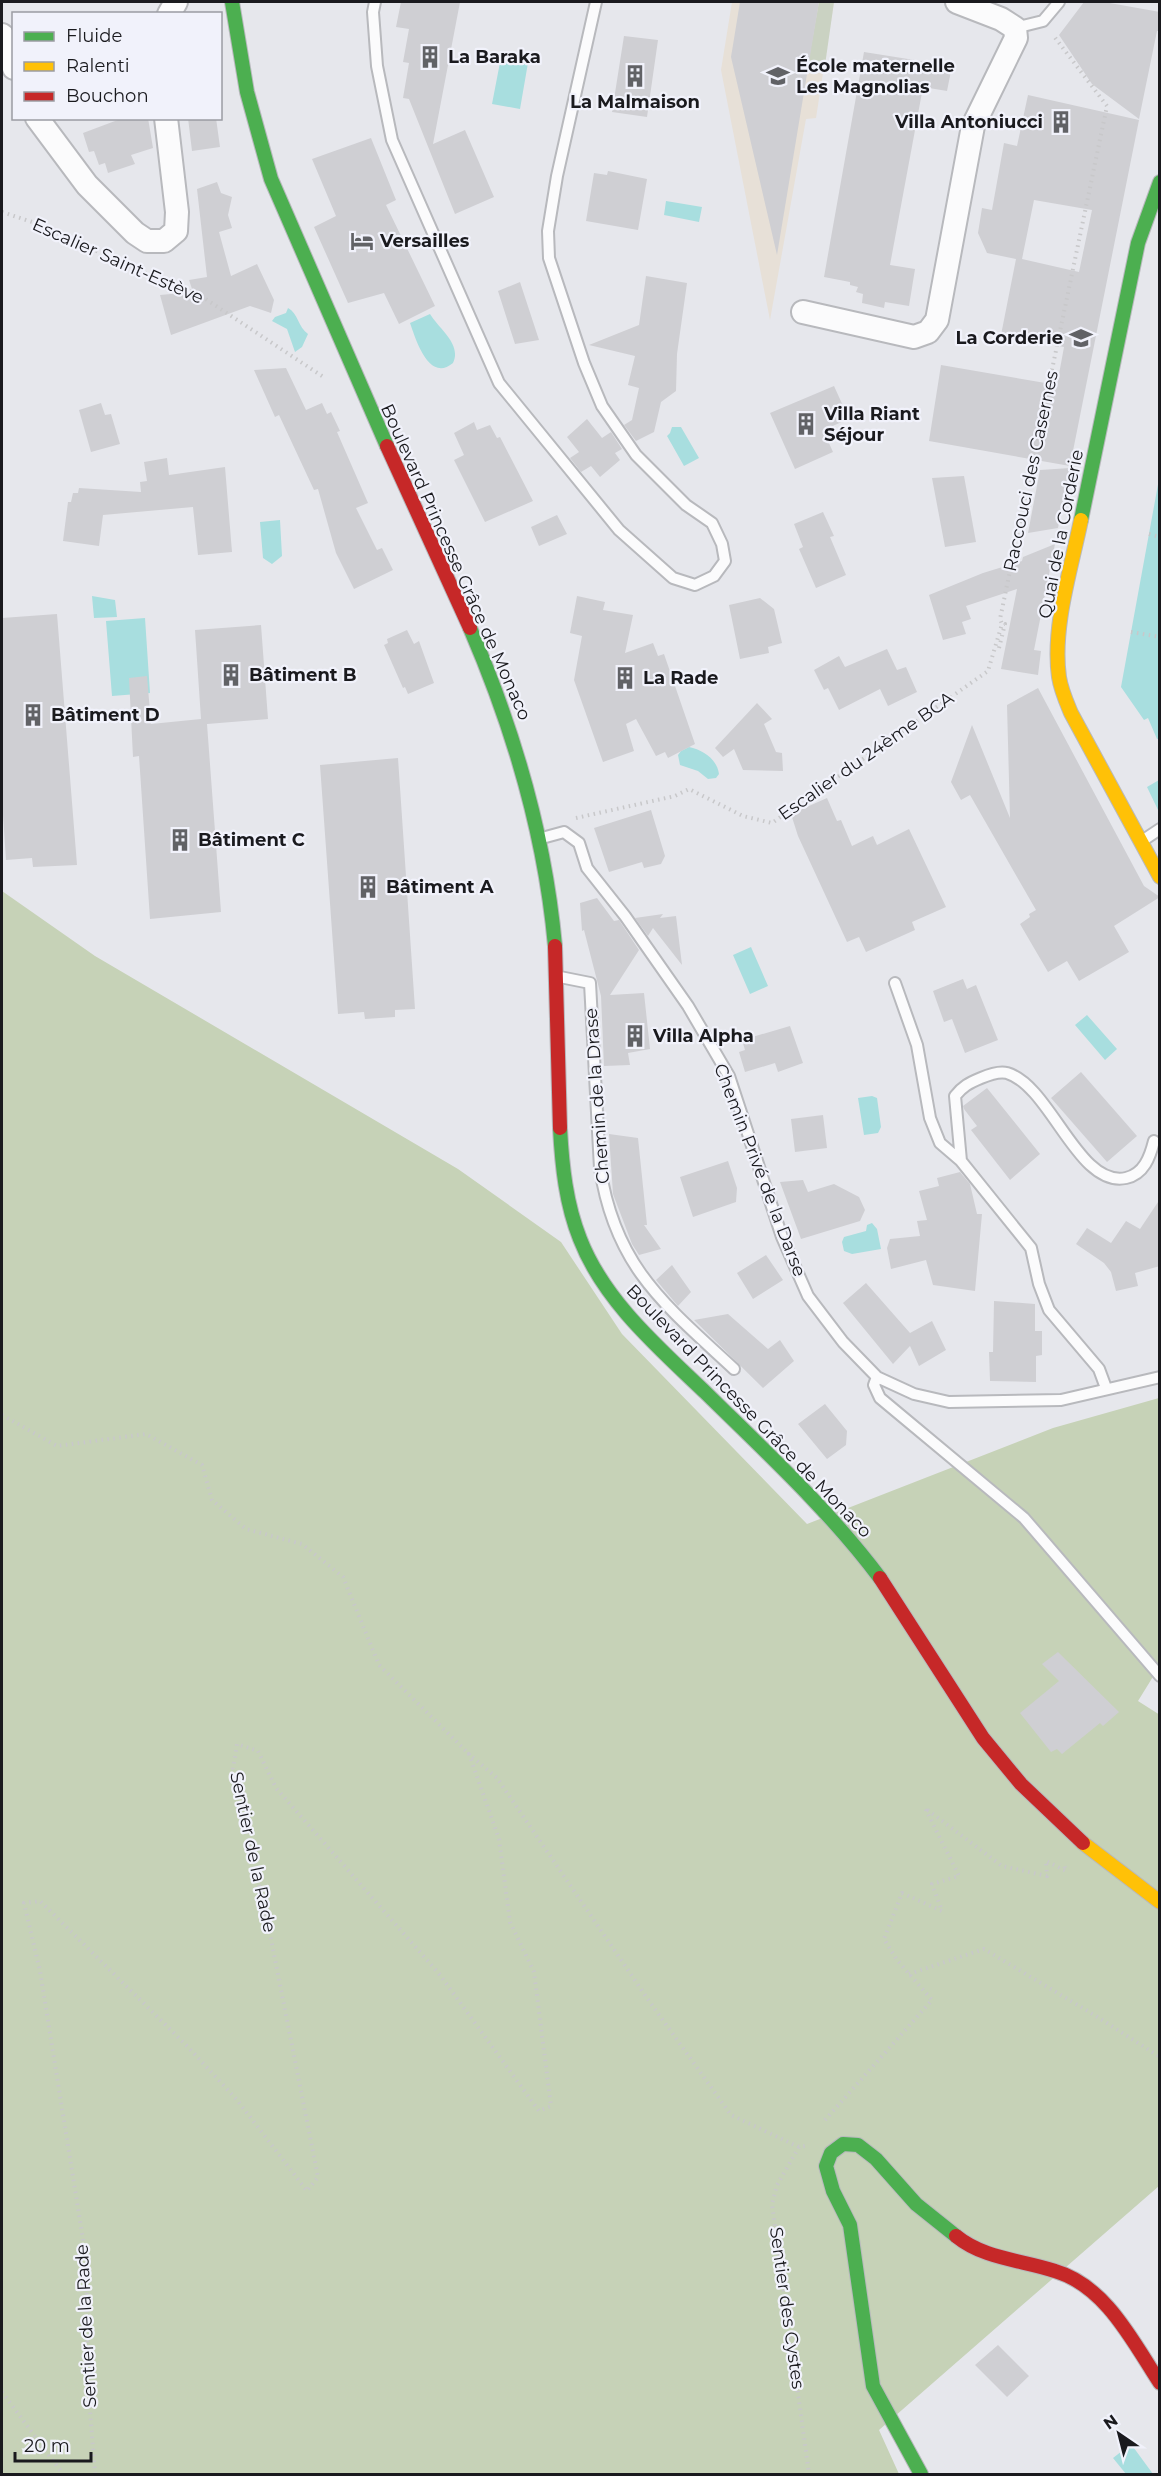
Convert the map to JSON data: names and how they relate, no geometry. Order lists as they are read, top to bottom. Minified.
{"streets":{"main road":["Quai de la Corderie","Boulevard Princesse Grâce de Monaco"],"lane":["Chemin de la Drase","Chemin Privé de la Darse"],"path":["Escalier Saint-Estève","Raccouci des Casernes","Escalier du 24ème BCA","Sentier de la Rade","Sentier des Cystes"]},"crossings":[["Escalier Saint-Estève","Boulevard Princesse Grâce de Monaco"],["Raccouci des Casernes","Escalier du 24ème BCA"],["Boulevard Princesse Grâce de Monaco","Chemin de la Drase"],["Escalier du 24ème BCA","Chemin Privé de la Darse"]],"places":{"building":["La Baraka","La Malmaison","Villa Antoniucci","Villa Riant Séjour","Bâtiment B","La Rade","Bâtiment D","Bâtiment C","Bâtiment A","Villa Alpha"],"school or university":["École maternelle Les Magnolias","La Corderie"],"hotel":["Versailles"]},"legend":["Fluide","Ralenti","Bouchon"],"scale_bar":"20 m","north":"top left"}
